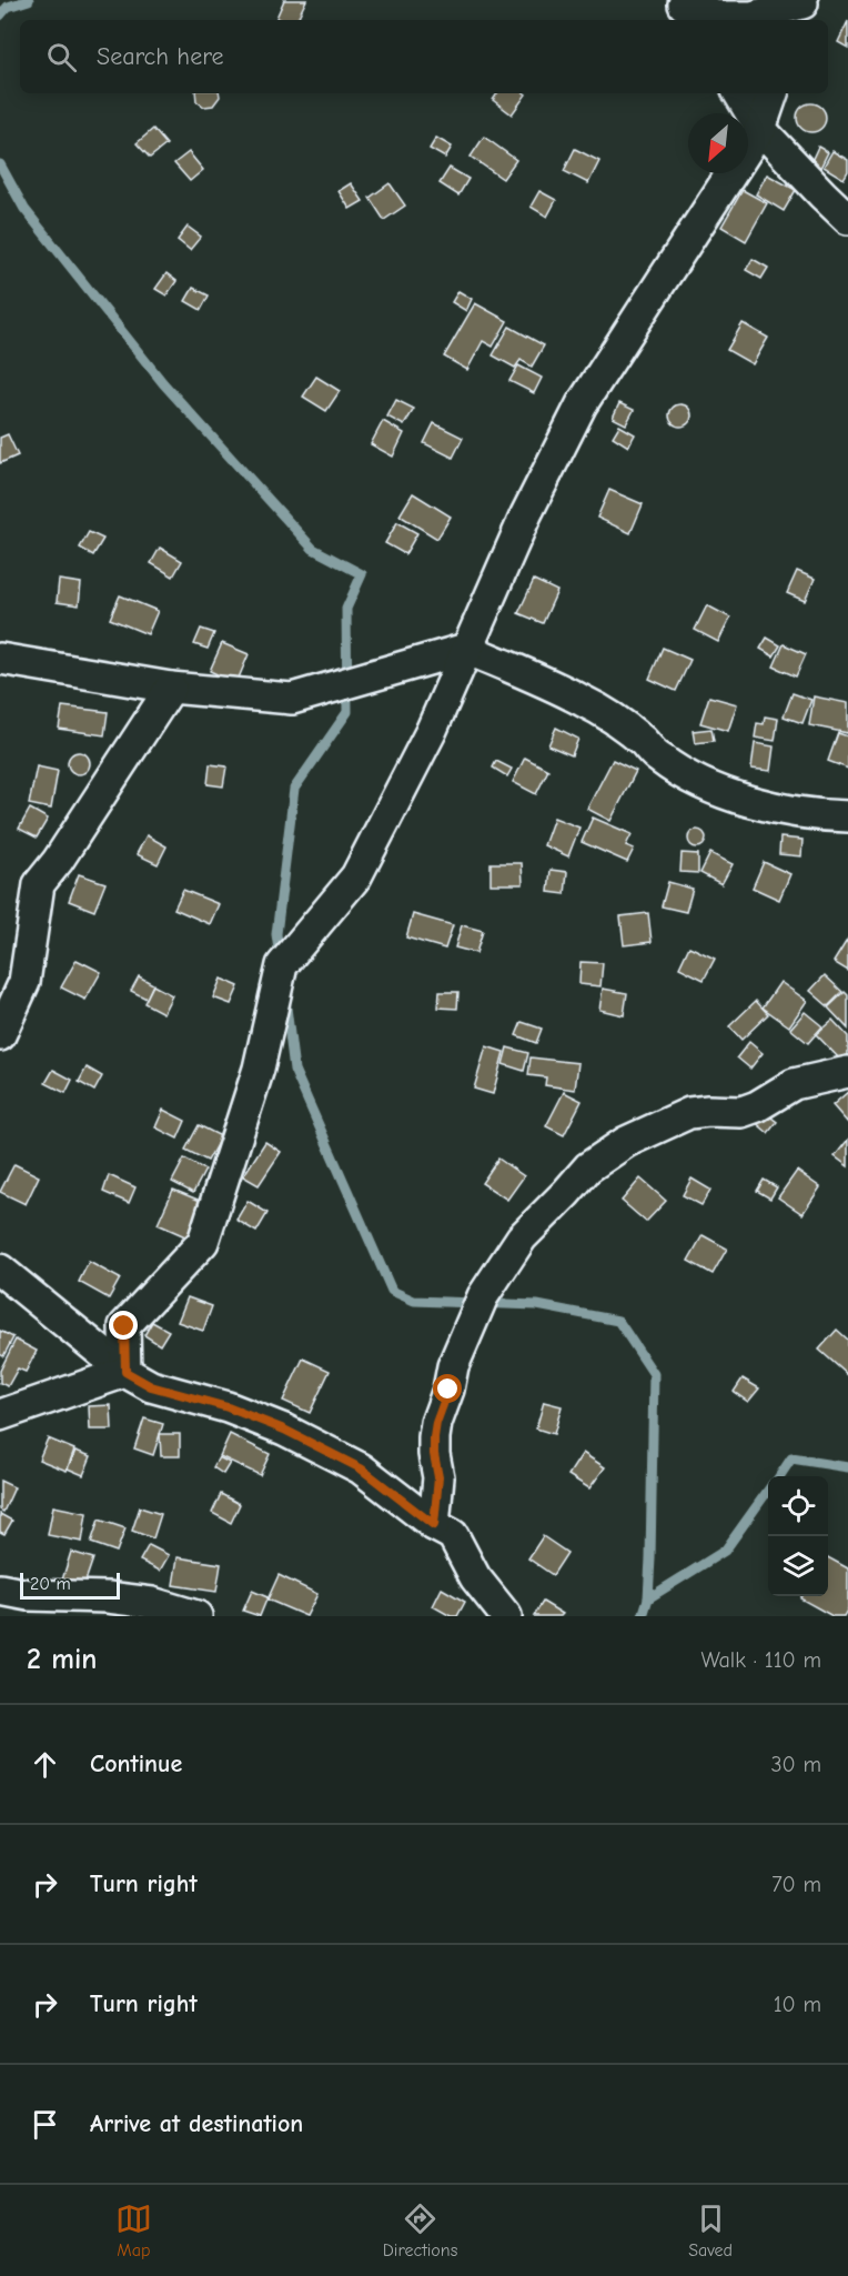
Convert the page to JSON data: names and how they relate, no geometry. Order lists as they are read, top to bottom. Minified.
{"scale_bar":"20 m","north":"bottom left","page":{"search":"Search here","scale":"20 m","heading":["2 min","Walk · 110 m"],"list":[["Continue","30 m"],["Turn right","70 m"],["Turn right","10 m"],"Arrive at destination"],"nav":["Map","Directions","Saved"]}}
